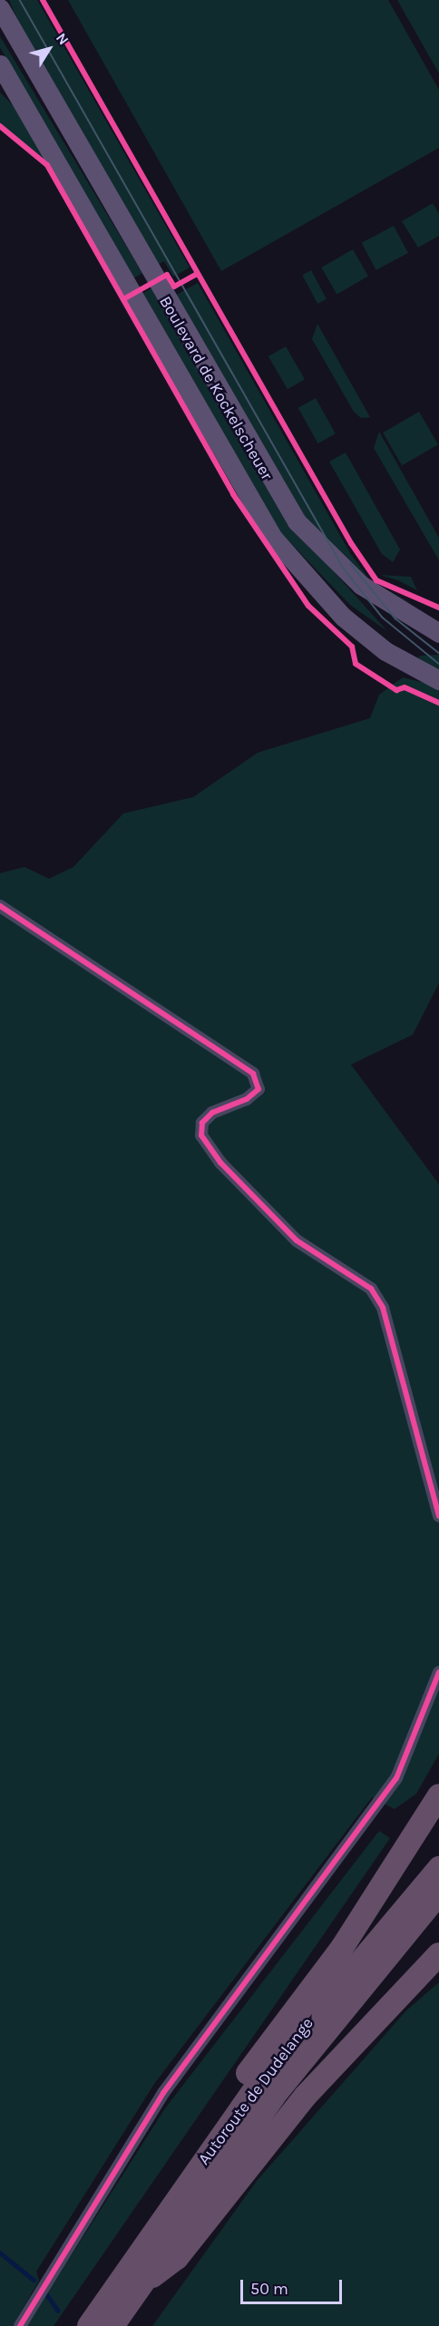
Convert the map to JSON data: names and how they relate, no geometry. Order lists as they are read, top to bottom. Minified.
{"streets":{"highway":["Autoroute de Dudelange"],"main road":["Boulevard de Kockelscheuer"]},"scale_bar":"50 m","north":"top right"}
